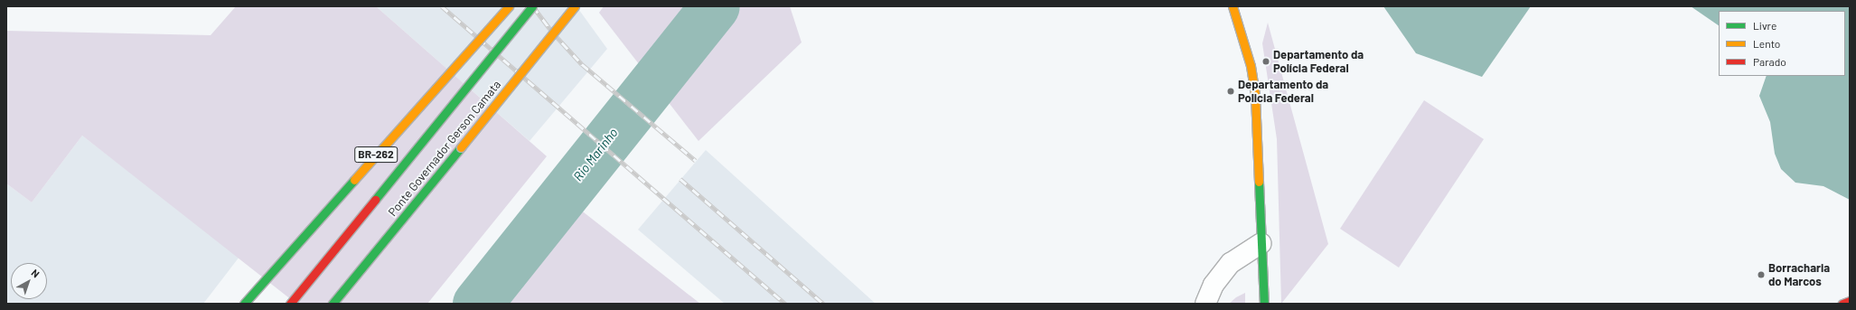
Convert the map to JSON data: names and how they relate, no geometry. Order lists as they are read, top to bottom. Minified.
{"streets":{"main road":["Ponte Governador Gerson Camata","BR-262"]},"water":["Rio Marinho"],"places":["Departamento da Polícia Federal","Departamento da Policia Federal","Borracharia do Marcos"],"legend":["Livre","Lento","Parado"],"north":"top right"}
